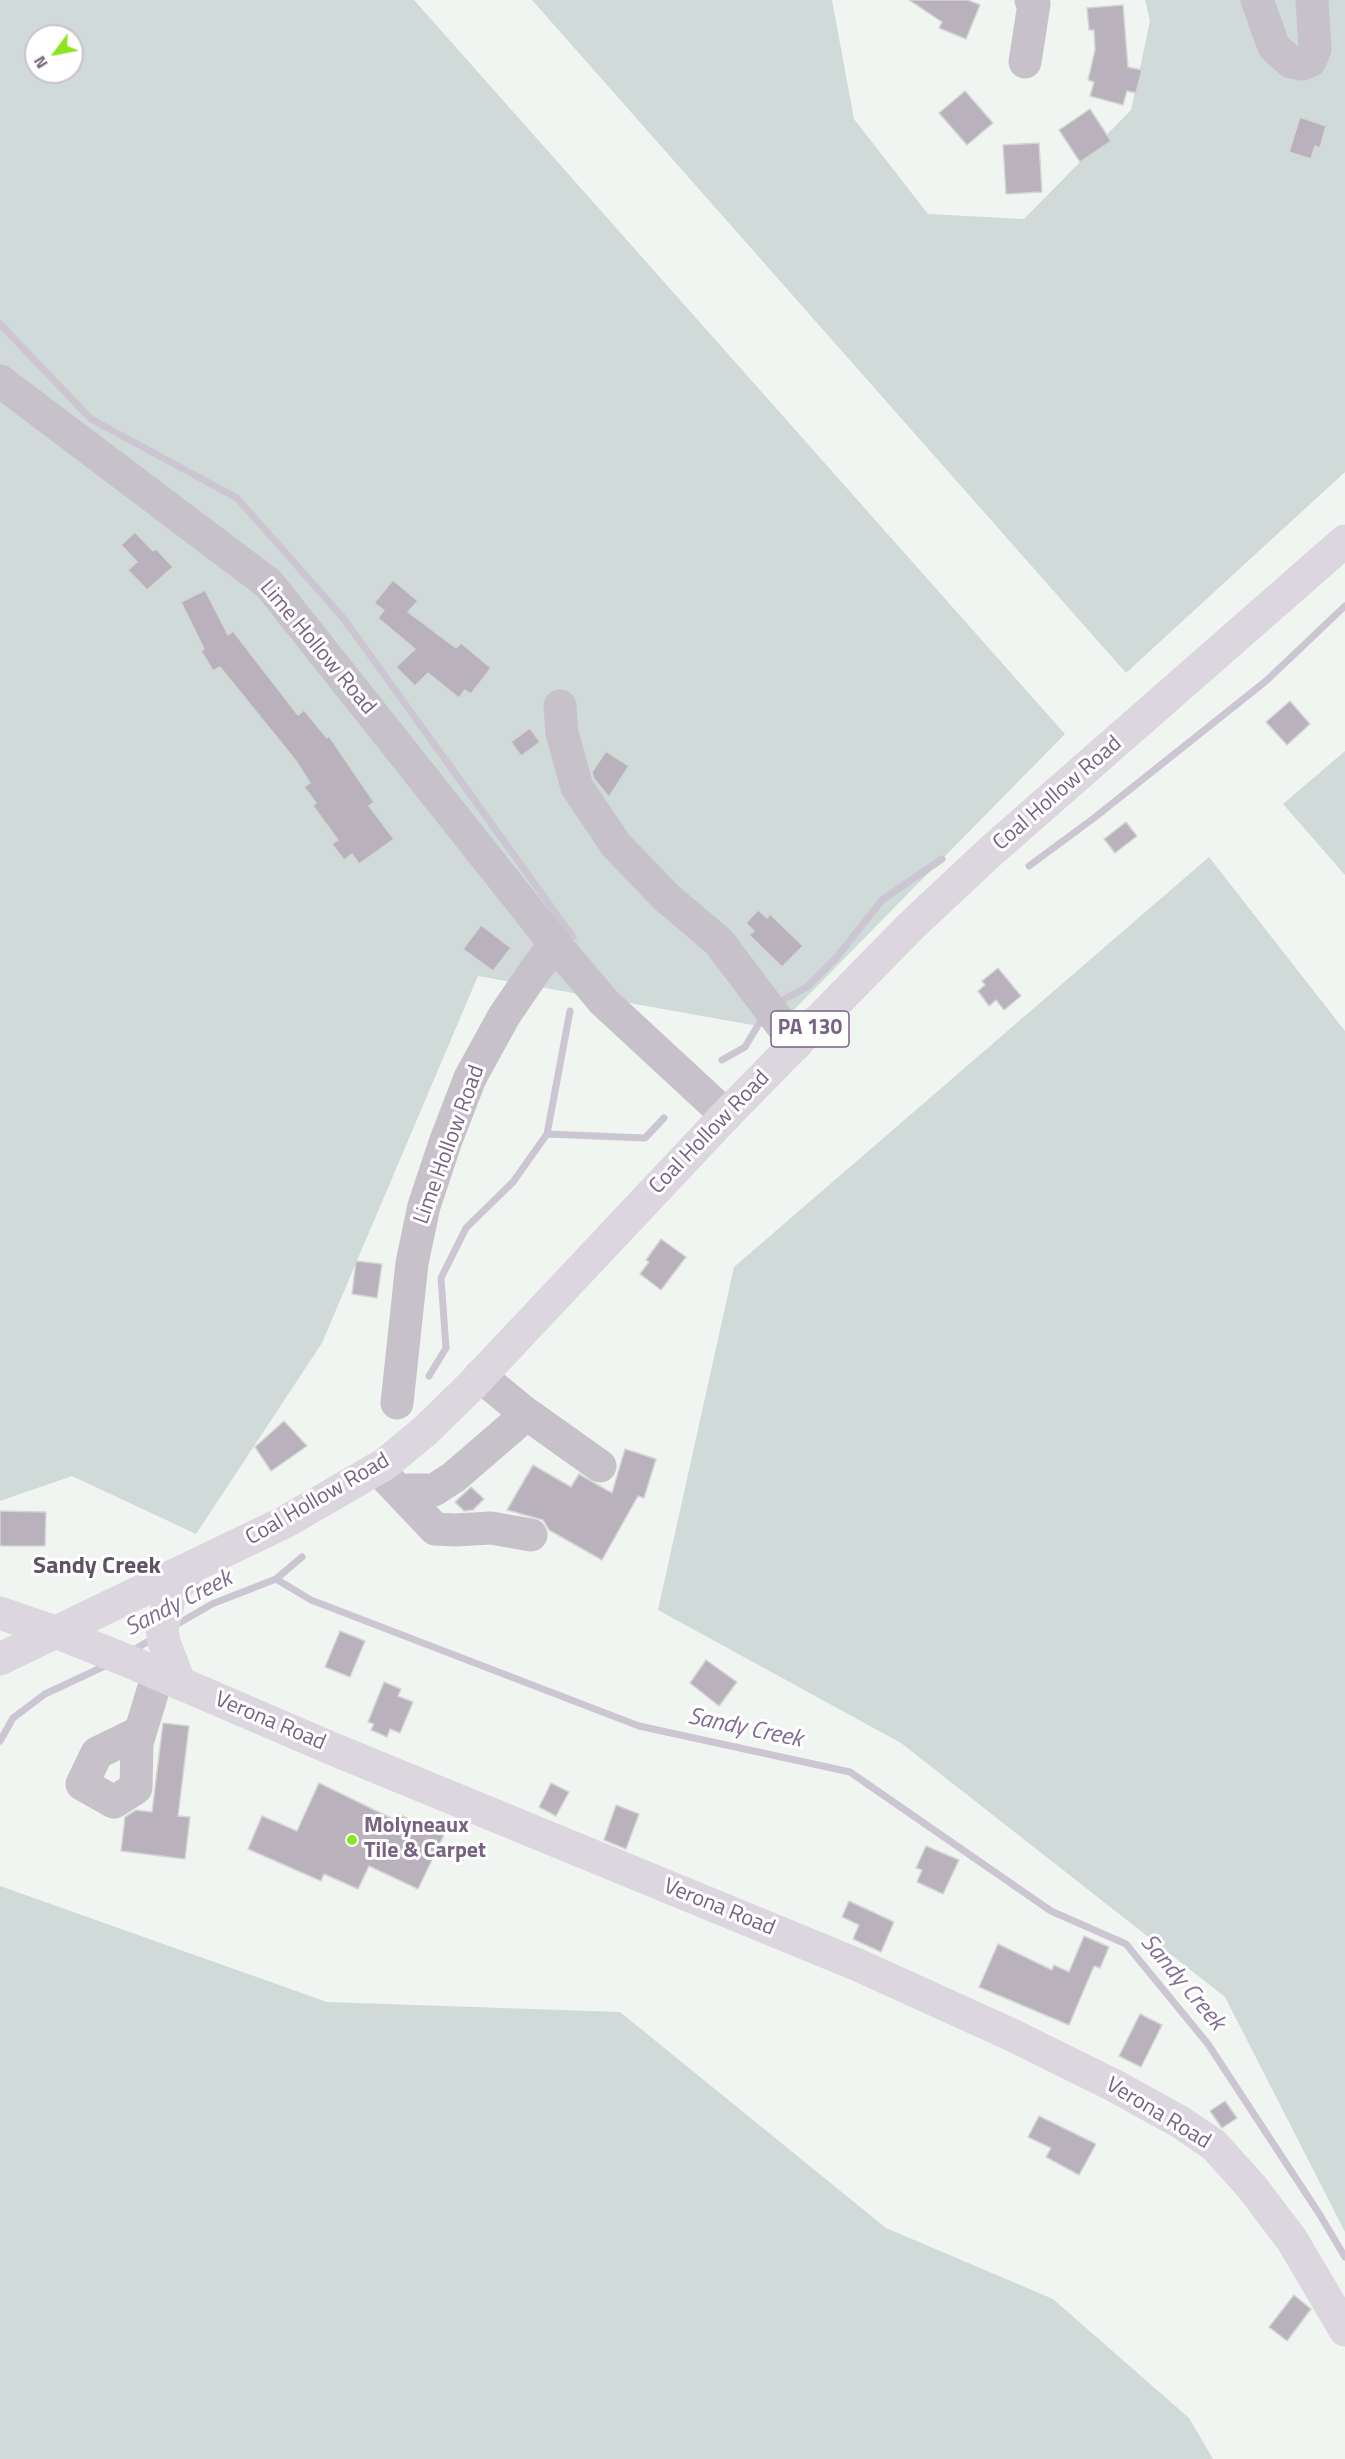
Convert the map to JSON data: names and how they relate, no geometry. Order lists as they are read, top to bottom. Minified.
{"streets":{"main road":["Coal Hollow Road","PA 130","Verona Road"],"street":["Lime Hollow Road"]},"crossings":[["Lime Hollow Road","Coal Hollow Road"],["Coal Hollow Road","PA 130"],["Coal Hollow Road","Verona Road"],["PA 130","Verona Road"]],"districts":["Sandy Creek"],"water":["Sandy Creek"],"places":["Molyneaux Tile & Carpet"],"north":"bottom left"}
